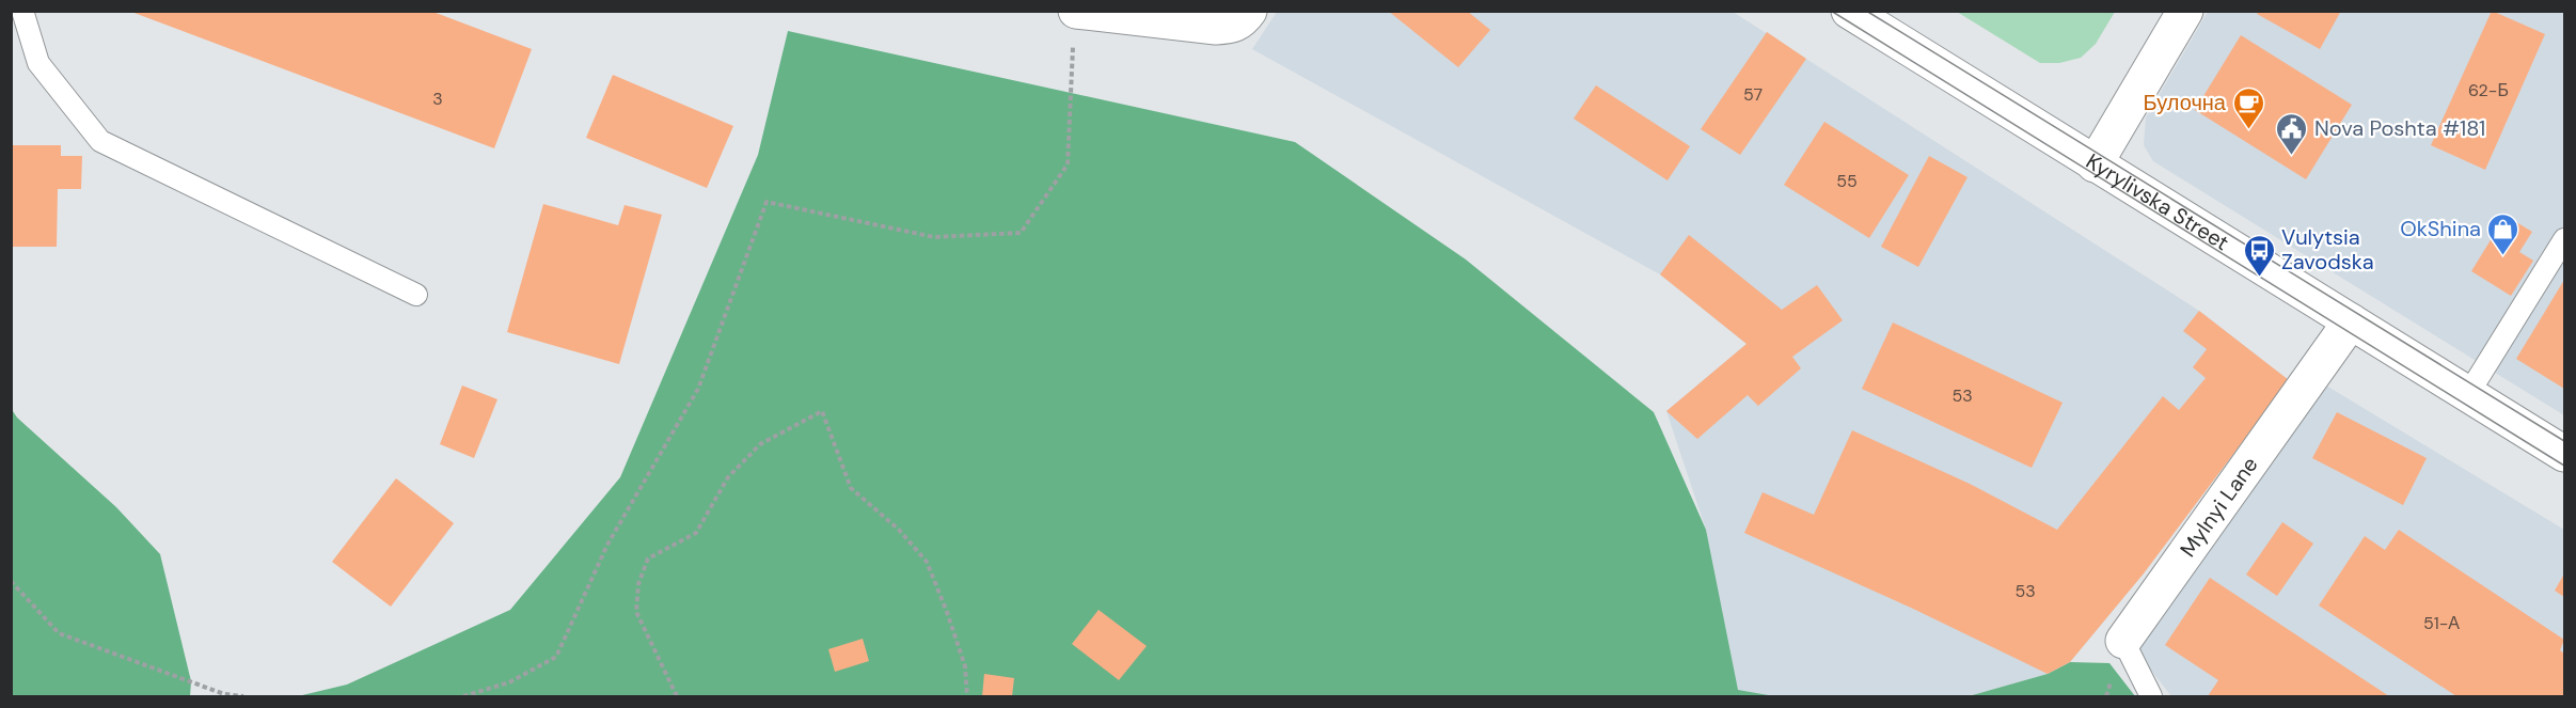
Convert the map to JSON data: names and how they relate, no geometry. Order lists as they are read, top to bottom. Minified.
{"streets":{"street":["Kyrylivska Street","Mylnyi Lane"]},"crossings":[["Kyrylivska Street","Mylnyi Lane"]],"places":{"cafe":["Булочна"],"public building":["Nova Poshta #181"],"shop":["OkShina"],"bus stop":["Vulytsia Zavodska"]},"house_numbers":["62-Б","57","3","55","53","53","51-А"]}
